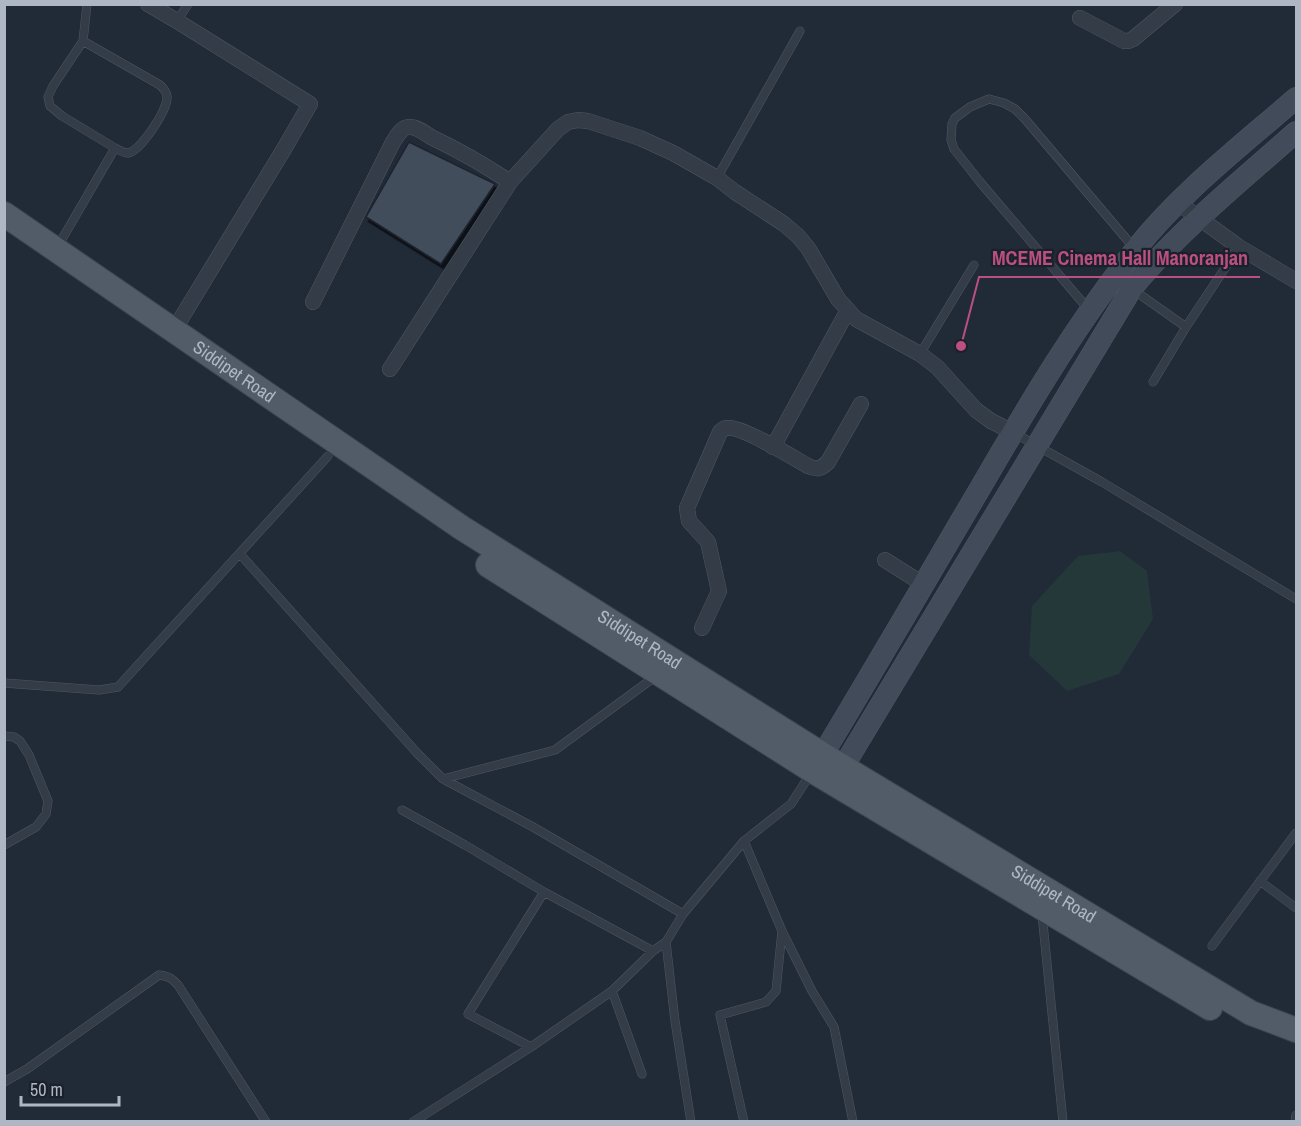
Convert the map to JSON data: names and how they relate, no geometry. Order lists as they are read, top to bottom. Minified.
{"streets":{"main road":["Siddipet Road"]},"places":["MCEME Cinema Hall Manoranjan"],"scale_bar":"50 m"}
